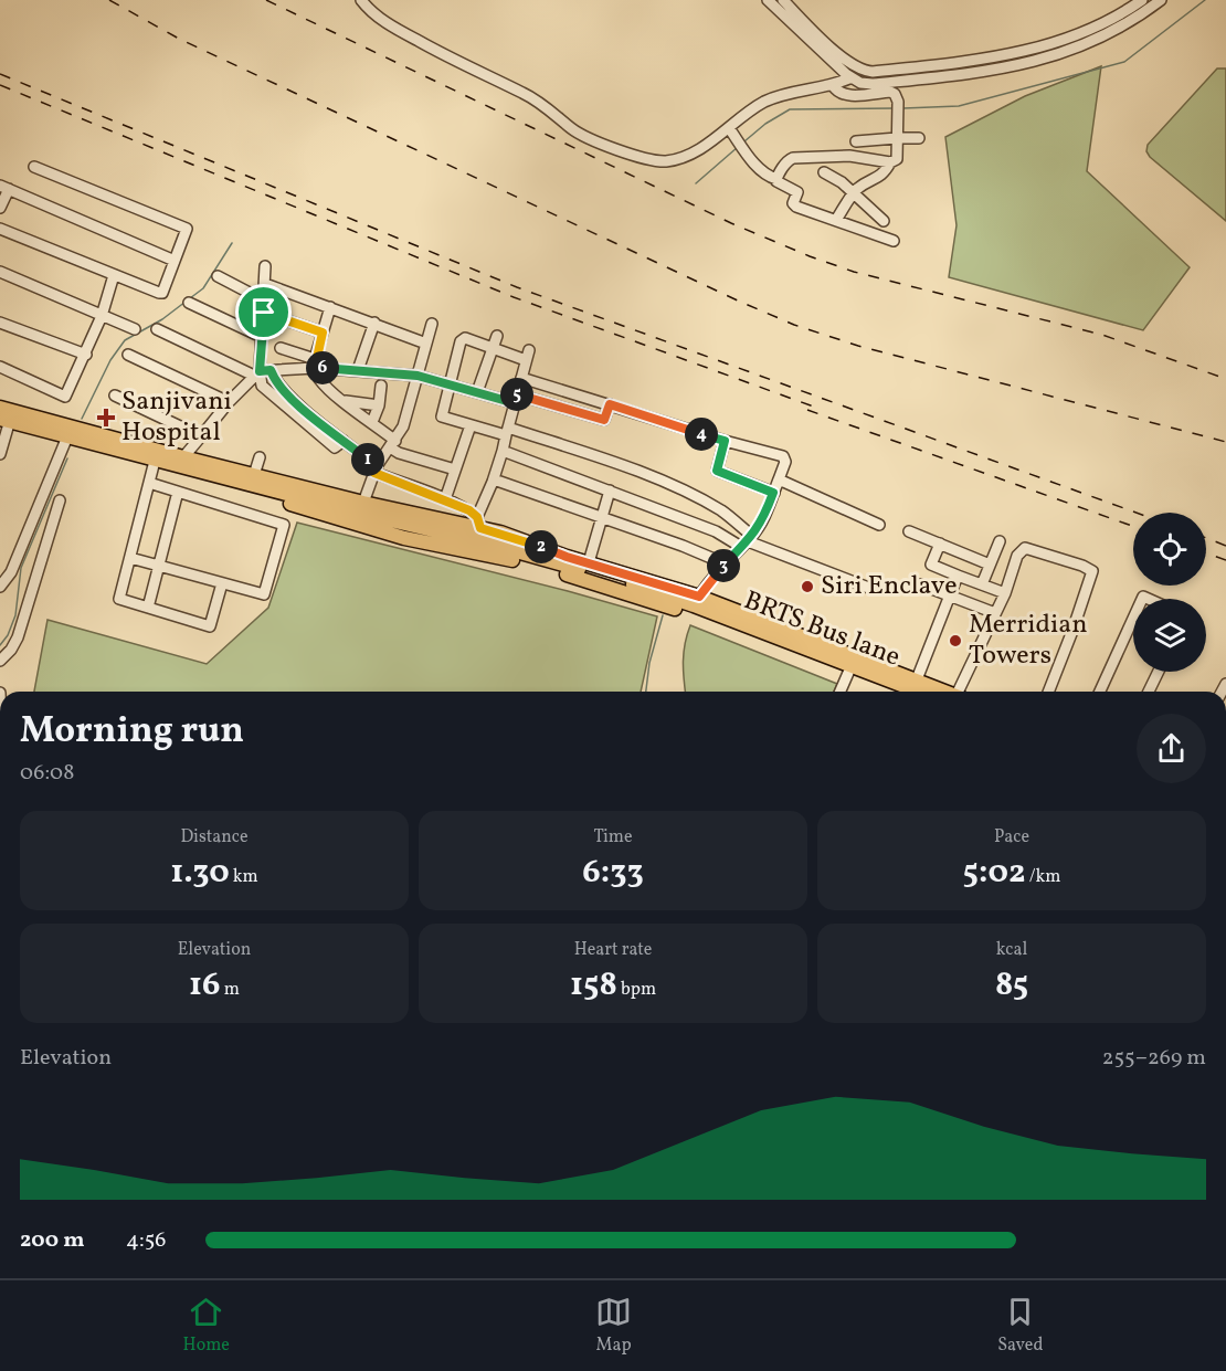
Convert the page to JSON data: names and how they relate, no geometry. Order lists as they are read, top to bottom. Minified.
{"streets":{"main road":["BRTS Bus lane"]},"places":{"health":["Sanjivani Hospital"],"other":["Siri Enclave","Merridian Towers"]},"page":{"pins":["6","5","4","1","2","3"],"heading":["Morning run","06:08"],"stats":[["Distance","1.30 km"],["Time","6:33"],["Pace","5:02 /km"],["Elevation","16 m"],["Heart rate","158 bpm"],["kcal","85"]],"chart":["Elevation","255–269 m"],"list":[{"name":"200 m","note":"4:56"}],"tabs":["Home","Map","Saved"]}}
